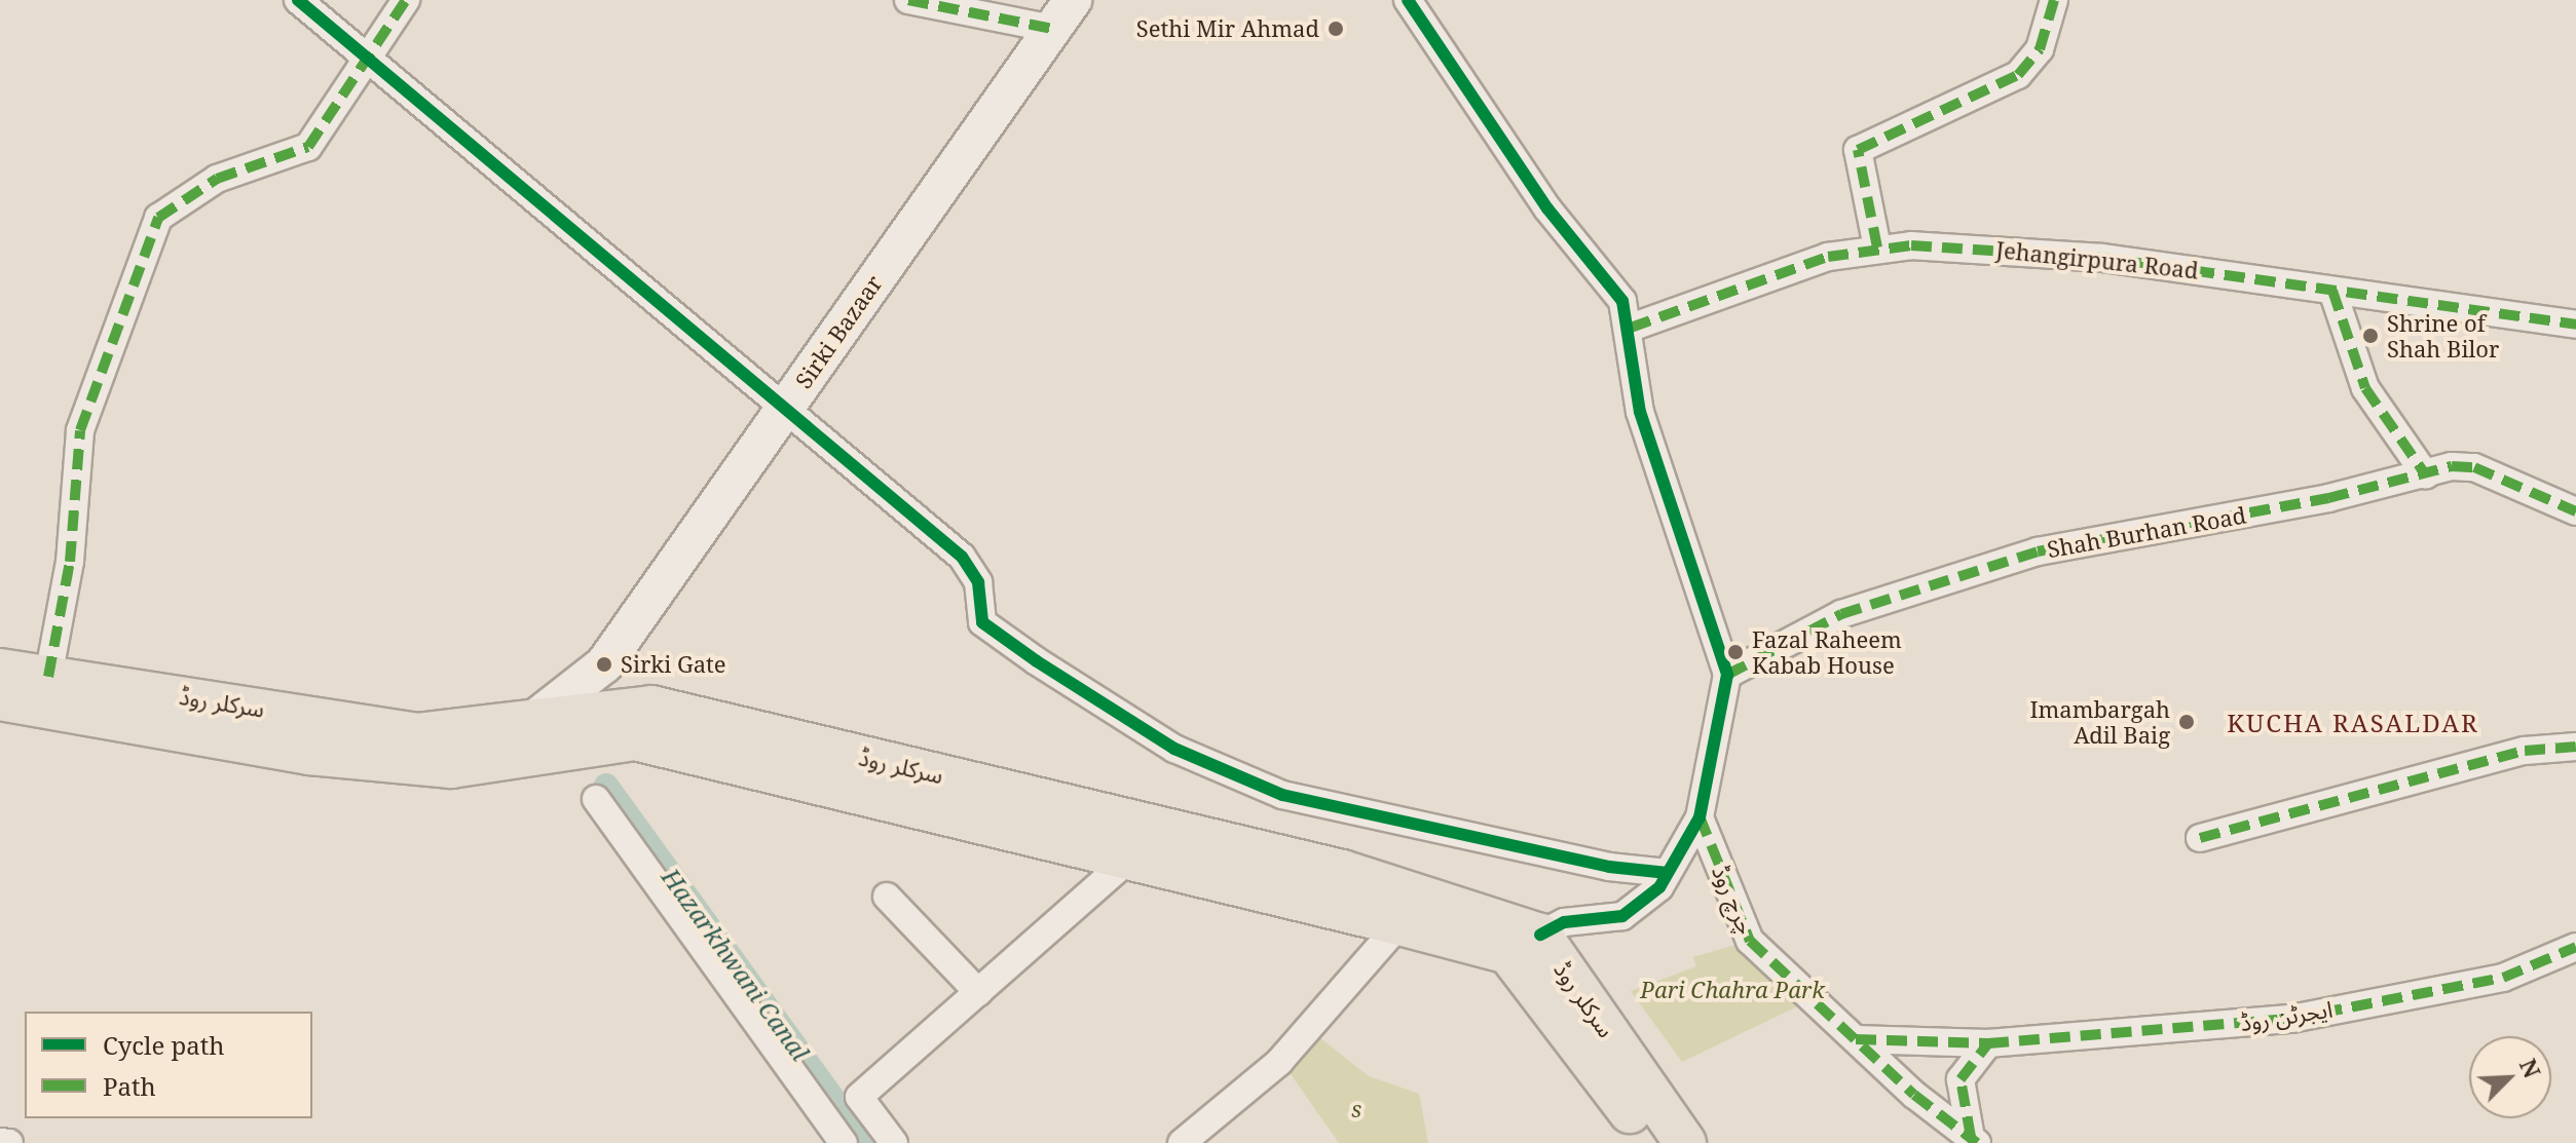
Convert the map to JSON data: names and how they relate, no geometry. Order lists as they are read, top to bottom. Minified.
{"streets":{"main road":["Sirki Bazaar","سرکلر روڈ"],"street":["Jehangirpura Road","Shah Burhan Road","چرچ روڈ","ایجرٹن روڈ"]},"crossings":[["Sirki Bazaar","سرکلر روڈ"],["چرچ روڈ","ایجرٹن روڈ"]],"districts":["KUCHA RASALDAR"],"water":["Hazarkhwani Canal"],"parks":["Pari Chahra Park","s"],"places":["Sethi Mir Ahmad","Shrine of Shah Bilor","Fazal Raheem Kabab House","Sirki Gate","Imambargah Adil Baig"],"legend":["Cycle path","Path"],"north":"top right"}
